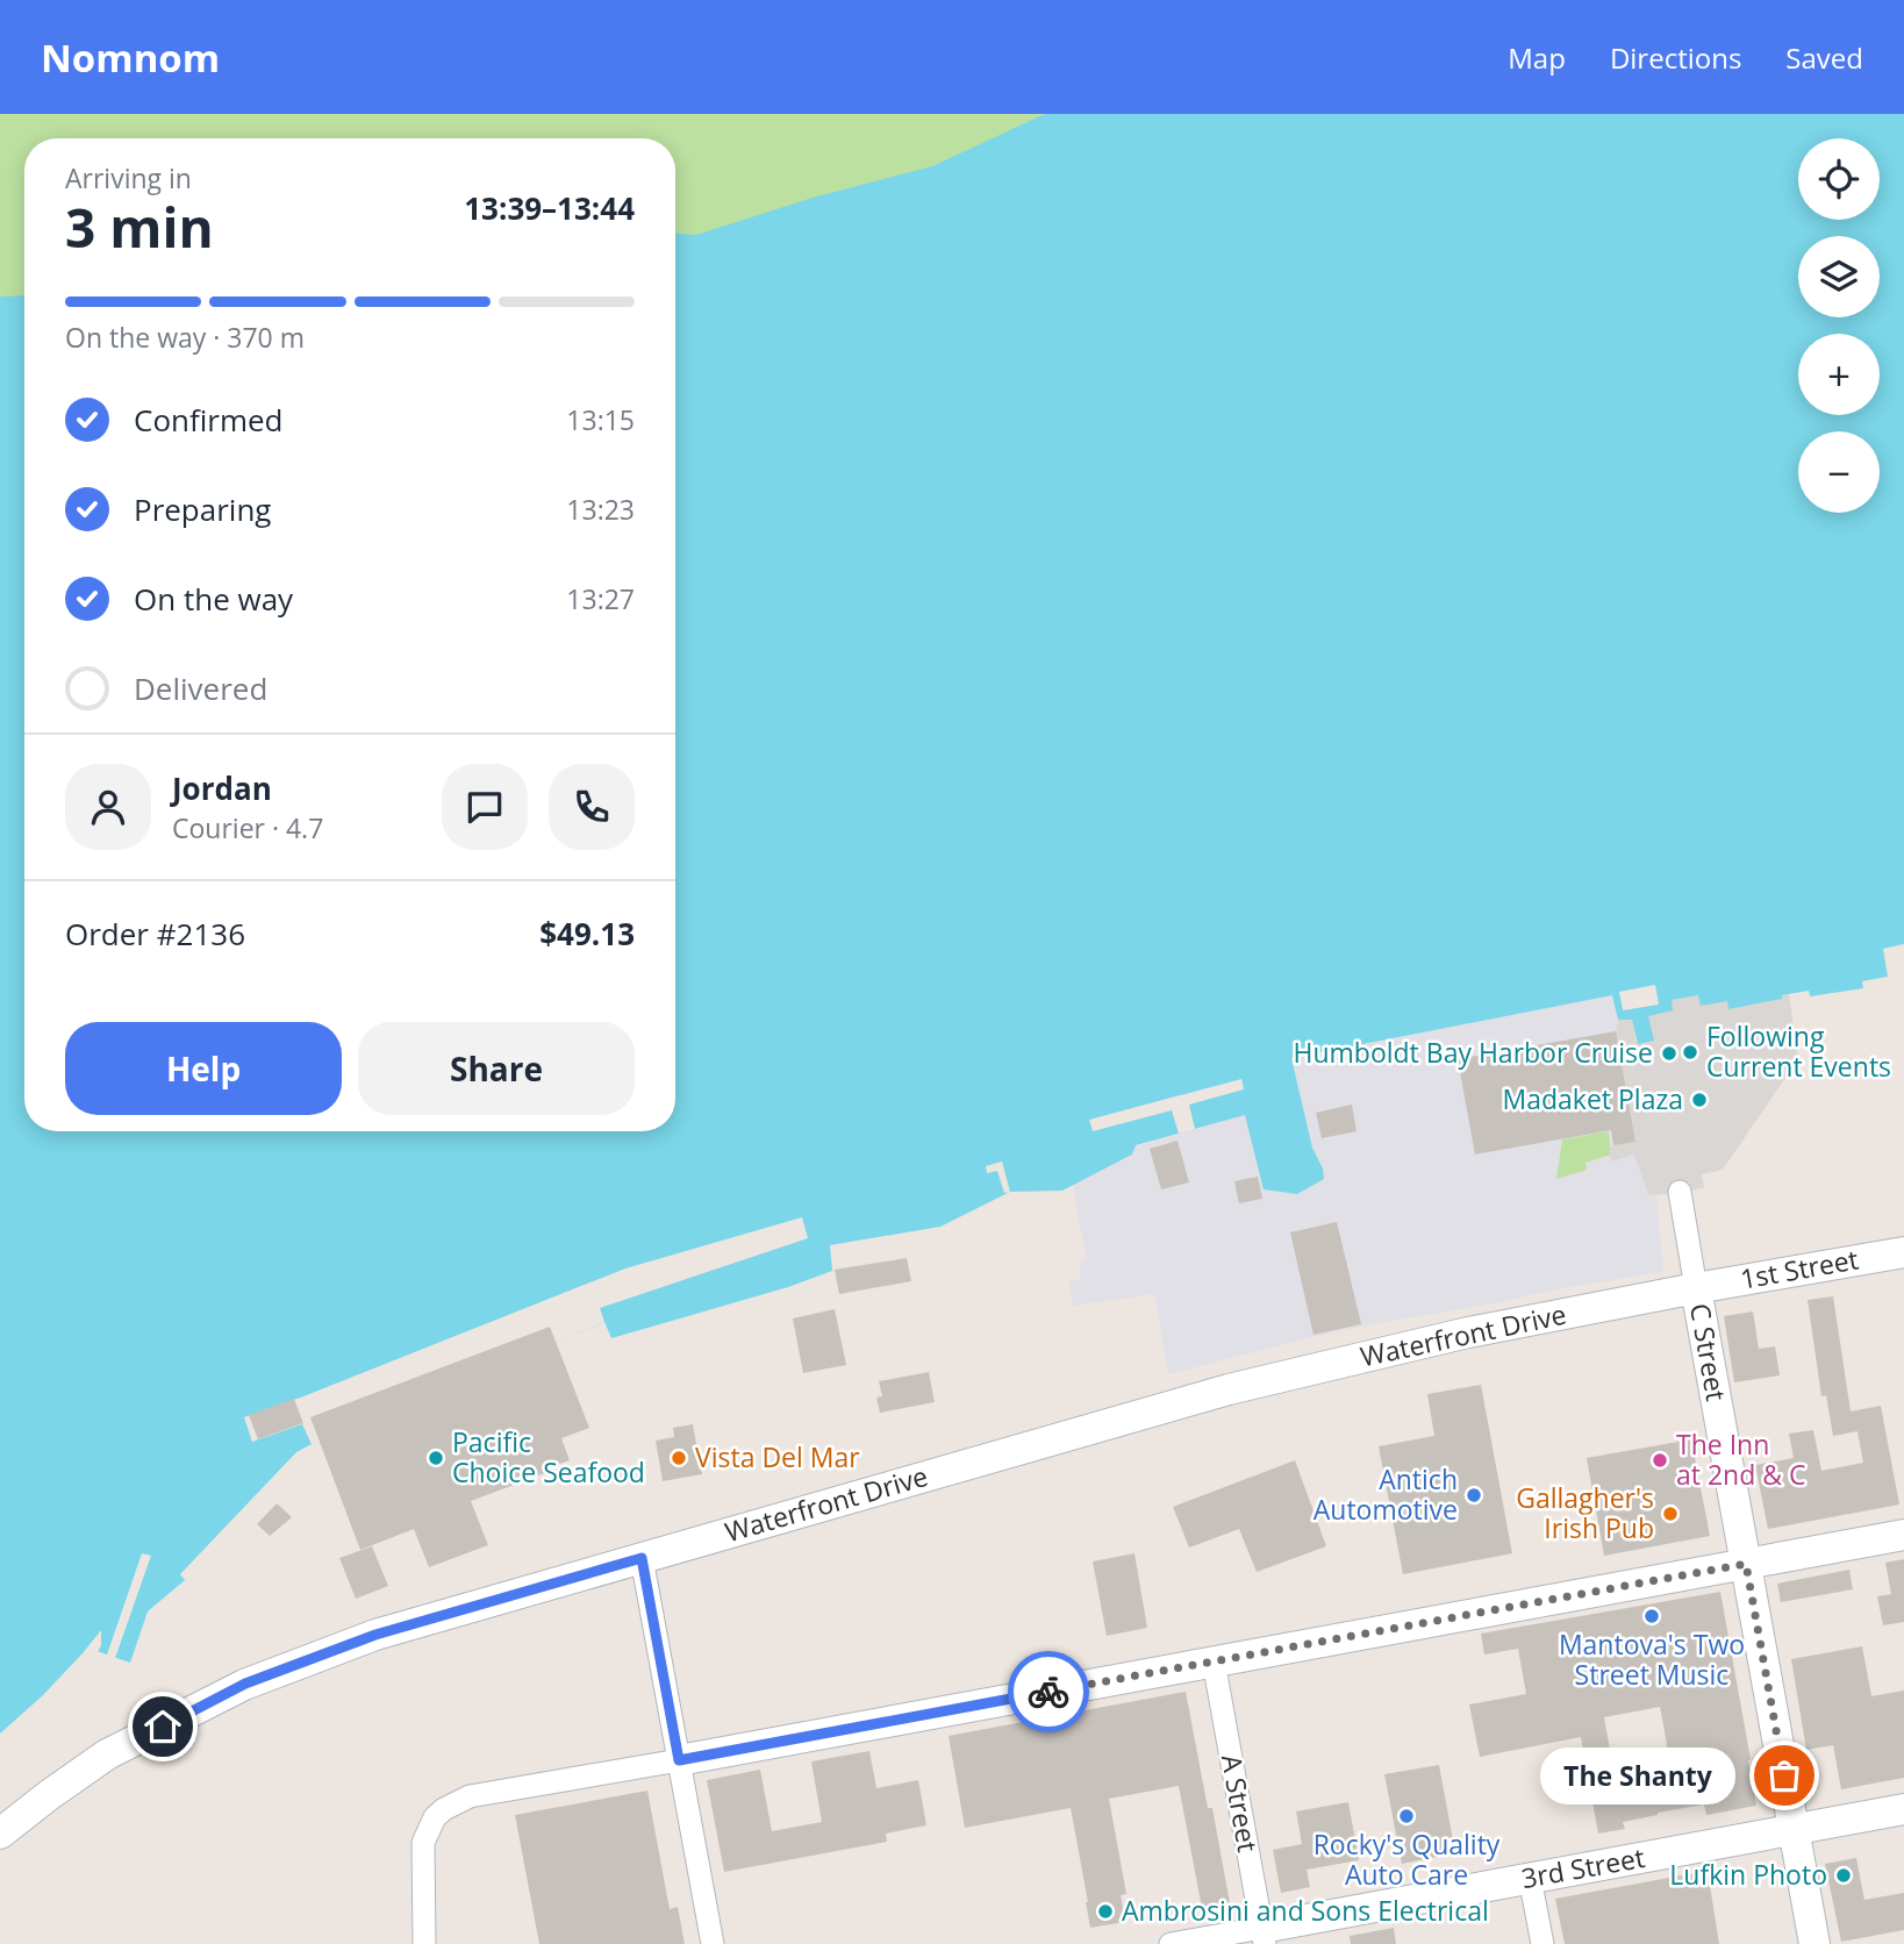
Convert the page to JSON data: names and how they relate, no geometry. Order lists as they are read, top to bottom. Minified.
{"streets":{"street":["1st Street","Waterfront Drive","C Street","A Street","3rd Street"]},"crossings":[["1st Street","Waterfront Drive"],["1st Street","C Street"],["Waterfront Drive","C Street"],["C Street","3rd Street"],["A Street","3rd Street"]],"places":["Following Current Events","Humboldt Bay Harbor Cruise","Madaket Plaza","Pacific Choice Seafood","Vista Del Mar","The Inn at 2nd & C","Antich Automotive","Gallagher's Irish Pub","Mantova's Two Street Music","The Shanty","Rocky's Quality Auto Care","Lufkin Photo","Ambrosini and Sons Electrical"],"page":{"header":"Nomnom","nav":["Map","Directions","Saved"],"map_buttons":["+","−"],"heading":["3 min","Arriving in","13:39–13:44"],"panel":["Jordan","Courier · 4.7","Order #2136","$49.13"],"bar":"On the way · 370 m","list":[["Confirmed","13:15"],["Preparing","13:23"],["On the way","13:27"],"Delivered"],"buttons":["Help","Share"],"bubble":"The Shanty"}}
